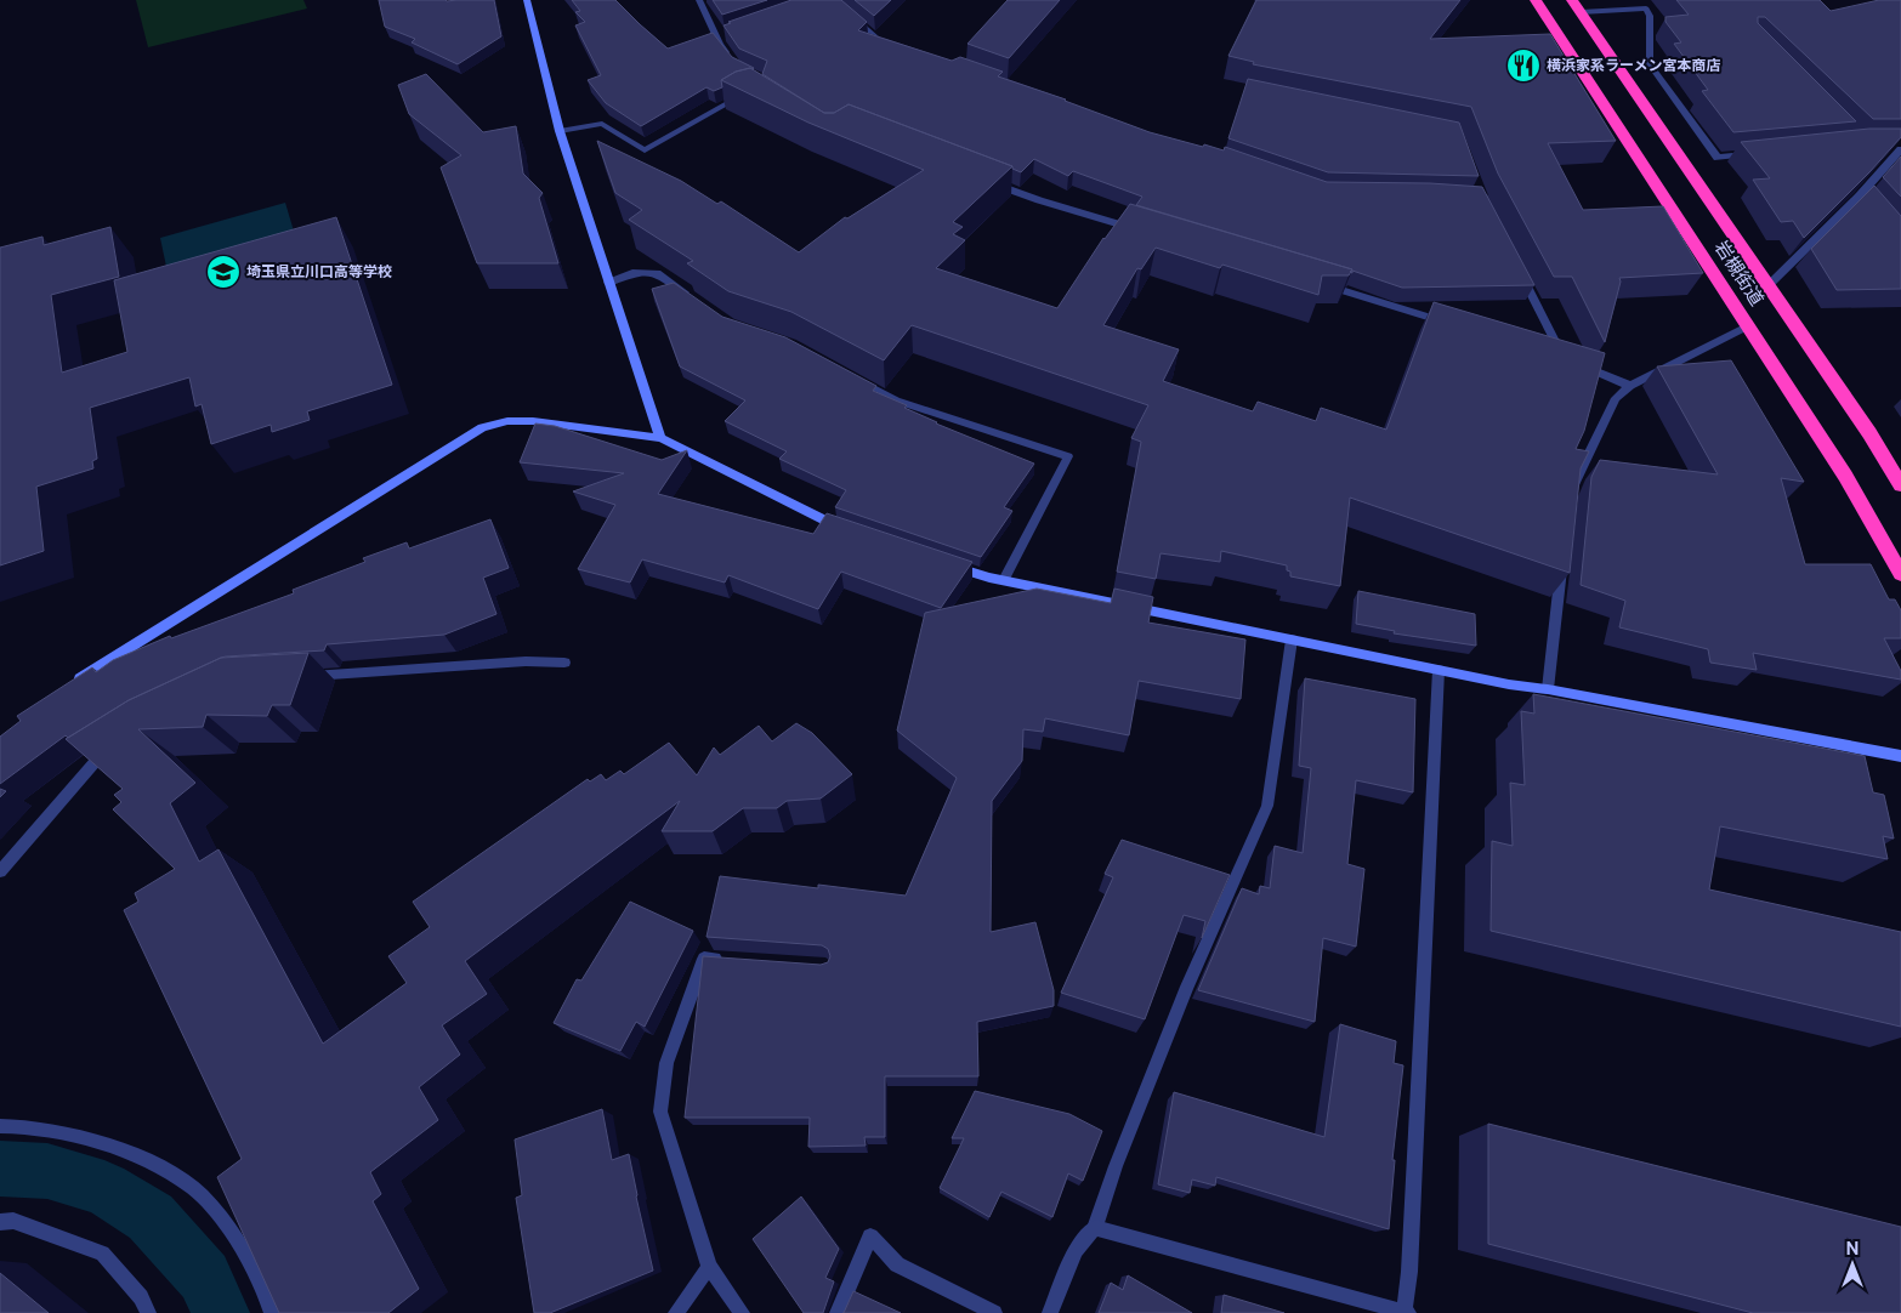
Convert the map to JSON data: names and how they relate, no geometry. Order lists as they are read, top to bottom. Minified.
{"streets":{"highway":["岩槻街道"]},"places":{"restaurant":["横浜家系ラーメン宮本商店"],"school or university":["埼玉県立川口高等学校"]},"north":"top"}
